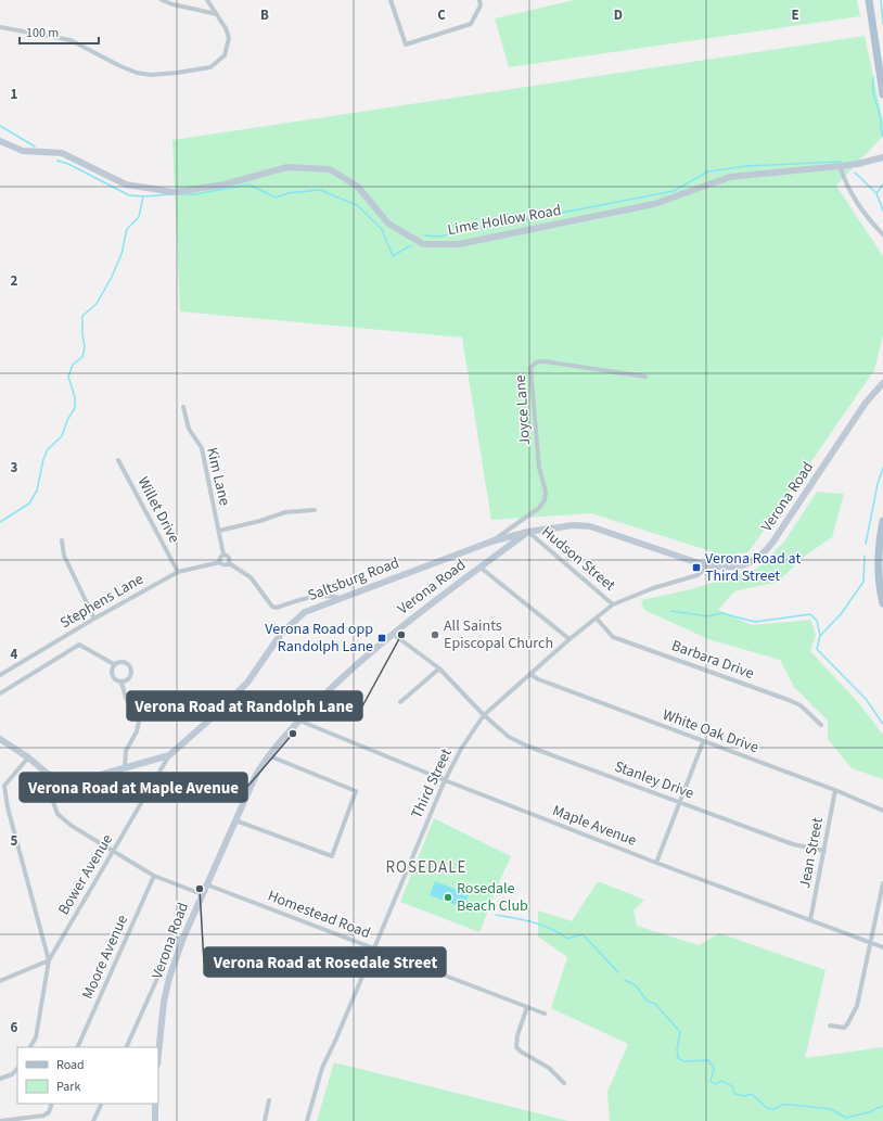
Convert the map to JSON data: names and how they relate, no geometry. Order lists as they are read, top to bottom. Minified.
{"streets":{"street":["Lime Hollow Road","Joyce Lane","Kim Lane","Verona Road","Willet Drive","Hudson Street","Saltsburg Road","Stephens Lane","Barbara Drive","White Oak Drive","Stanley Drive","Third Street","Maple Avenue","Jean Street","Bower Avenue","Homestead Road","Moore Avenue"]},"crossings":[["Joyce Lane","Saltsburg Road"],["Kim Lane","Stephens Lane"],["Verona Road","Hudson Street"],["Verona Road","Saltsburg Road"],["Verona Road","Stanley Drive"],["Verona Road","Third Street"],["Verona Road","Maple Avenue"],["Verona Road","Homestead Road"],["Willet Drive","Stephens Lane"],["Hudson Street","Saltsburg Road"],["Hudson Street","Third Street"],["Saltsburg Road","Bower Avenue"],["Barbara Drive","Third Street"],["White Oak Drive","Third Street"],["White Oak Drive","Jean Street"],["Stanley Drive","Third Street"],["Stanley Drive","Jean Street"],["Third Street","Maple Avenue"],["Third Street","Homestead Road"],["Maple Avenue","Jean Street"]],"districts":["ROSEDALE"],"places":{"transit":["Verona Road at Third Street","Verona Road opp Randolph Lane"],"other":["Verona Road at Randolph Lane","All Saints Episcopal Church","Verona Road at Maple Avenue","Verona Road at Rosedale Street","Rosedale Beach Club"]},"legend":["Road","Park"],"scale_bar":"100 m","grid":{"columns":["B","C","D","E"],"rows":["1","2","3","4","5","6"]}}
